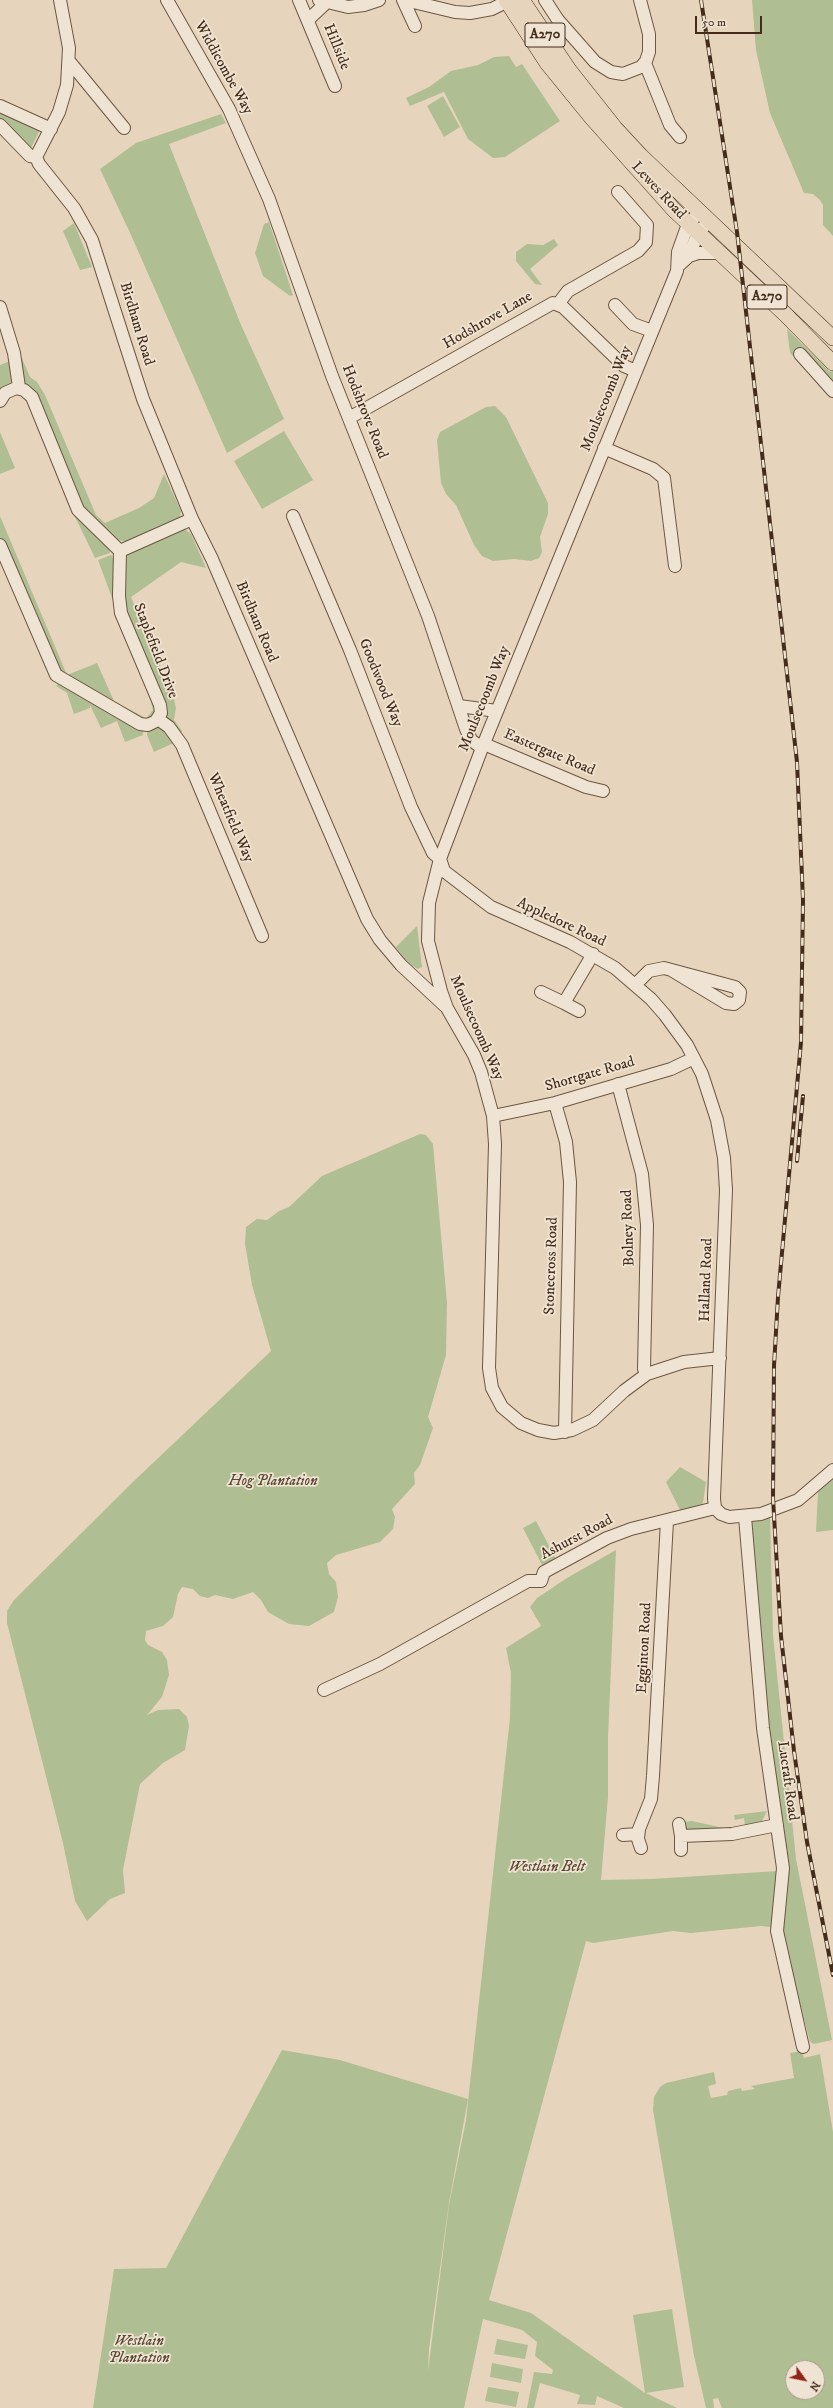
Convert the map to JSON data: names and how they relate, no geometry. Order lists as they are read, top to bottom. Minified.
{"streets":{"main road":["A270","Lewes Road"],"street":["Hillside","Widdicombe Way","Hodshrove Lane","Birdham Road","Moulsecoomb Way","Hodshrove Road","Staplefield Drive","Goodwood Way","Eastergate Road","Wheatfield Way","Appledore Road","Shortgate Road","Bolney Road","Stonecross Road","Halland Road","Ashurst Road","Egginton Road","Lucraft Road"]},"crossings":[["Widdicombe Way","Hodshrove Road"],["Lewes Road","Moulsecoomb Way"],["Hodshrove Lane","Hodshrove Road"],["Birdham Road","Moulsecoomb Way"],["Moulsecoomb Way","Hodshrove Road"],["Moulsecoomb Way","Goodwood Way"],["Moulsecoomb Way","Eastergate Road"],["Moulsecoomb Way","Appledore Road"],["Moulsecoomb Way","Shortgate Road"],["Moulsecoomb Way","Bolney Road"],["Moulsecoomb Way","Stonecross Road"],["Moulsecoomb Way","Halland Road"],["Hodshrove Road","Eastergate Road"],["Staplefield Drive","Wheatfield Way"],["Goodwood Way","Appledore Road"],["Appledore Road","Shortgate Road"],["Appledore Road","Halland Road"],["Shortgate Road","Bolney Road"],["Shortgate Road","Stonecross Road"],["Shortgate Road","Halland Road"],["Halland Road","Ashurst Road"],["Ashurst Road","Egginton Road"]],"parks":["Hog Plantation","Westlain Belt","Westlain Plantation"],"scale_bar":"50 m","north":"bottom right"}
